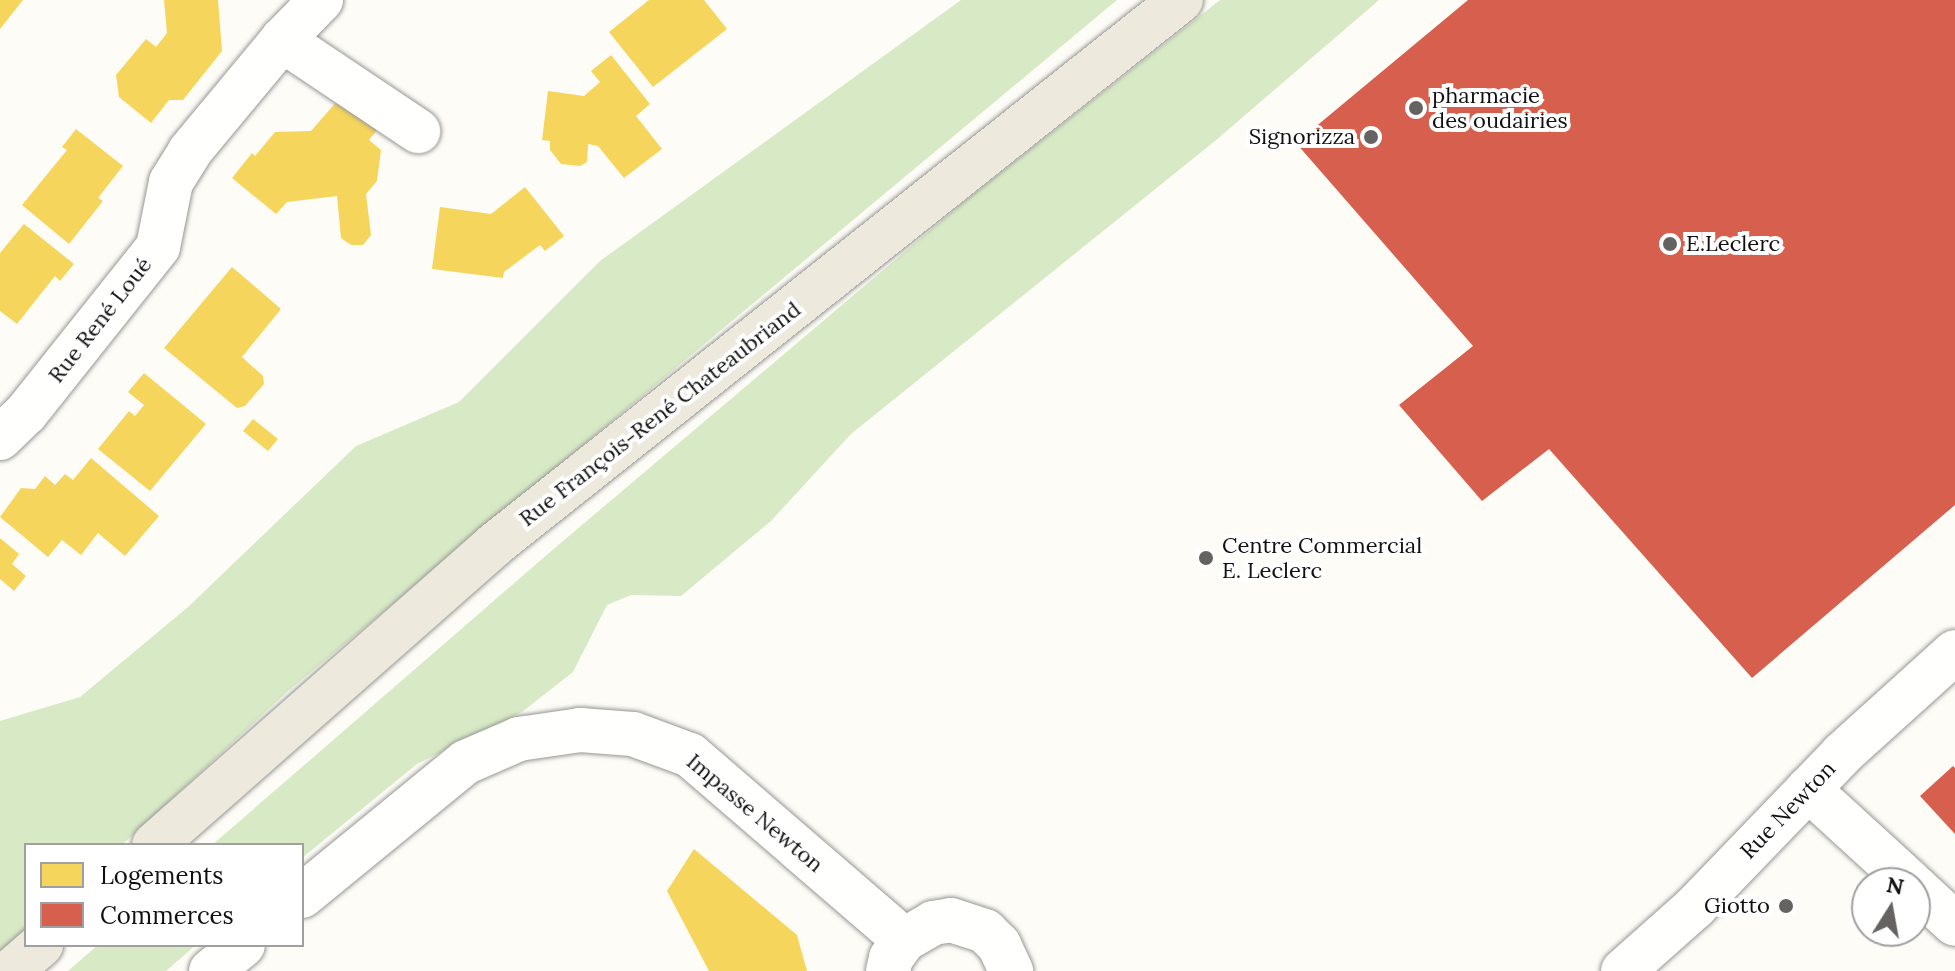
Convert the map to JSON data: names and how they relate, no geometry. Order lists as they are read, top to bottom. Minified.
{"streets":{"main road":["Rue François-René Chateaubriand"],"street":["Rue René Loué","Rue Newton","Impasse Newton"]},"places":["pharmacie des oudairies","Signorizza","E.Leclerc","Centre Commercial E. Leclerc","Giotto"],"legend":["Logements","Commerces"],"north":"top"}
